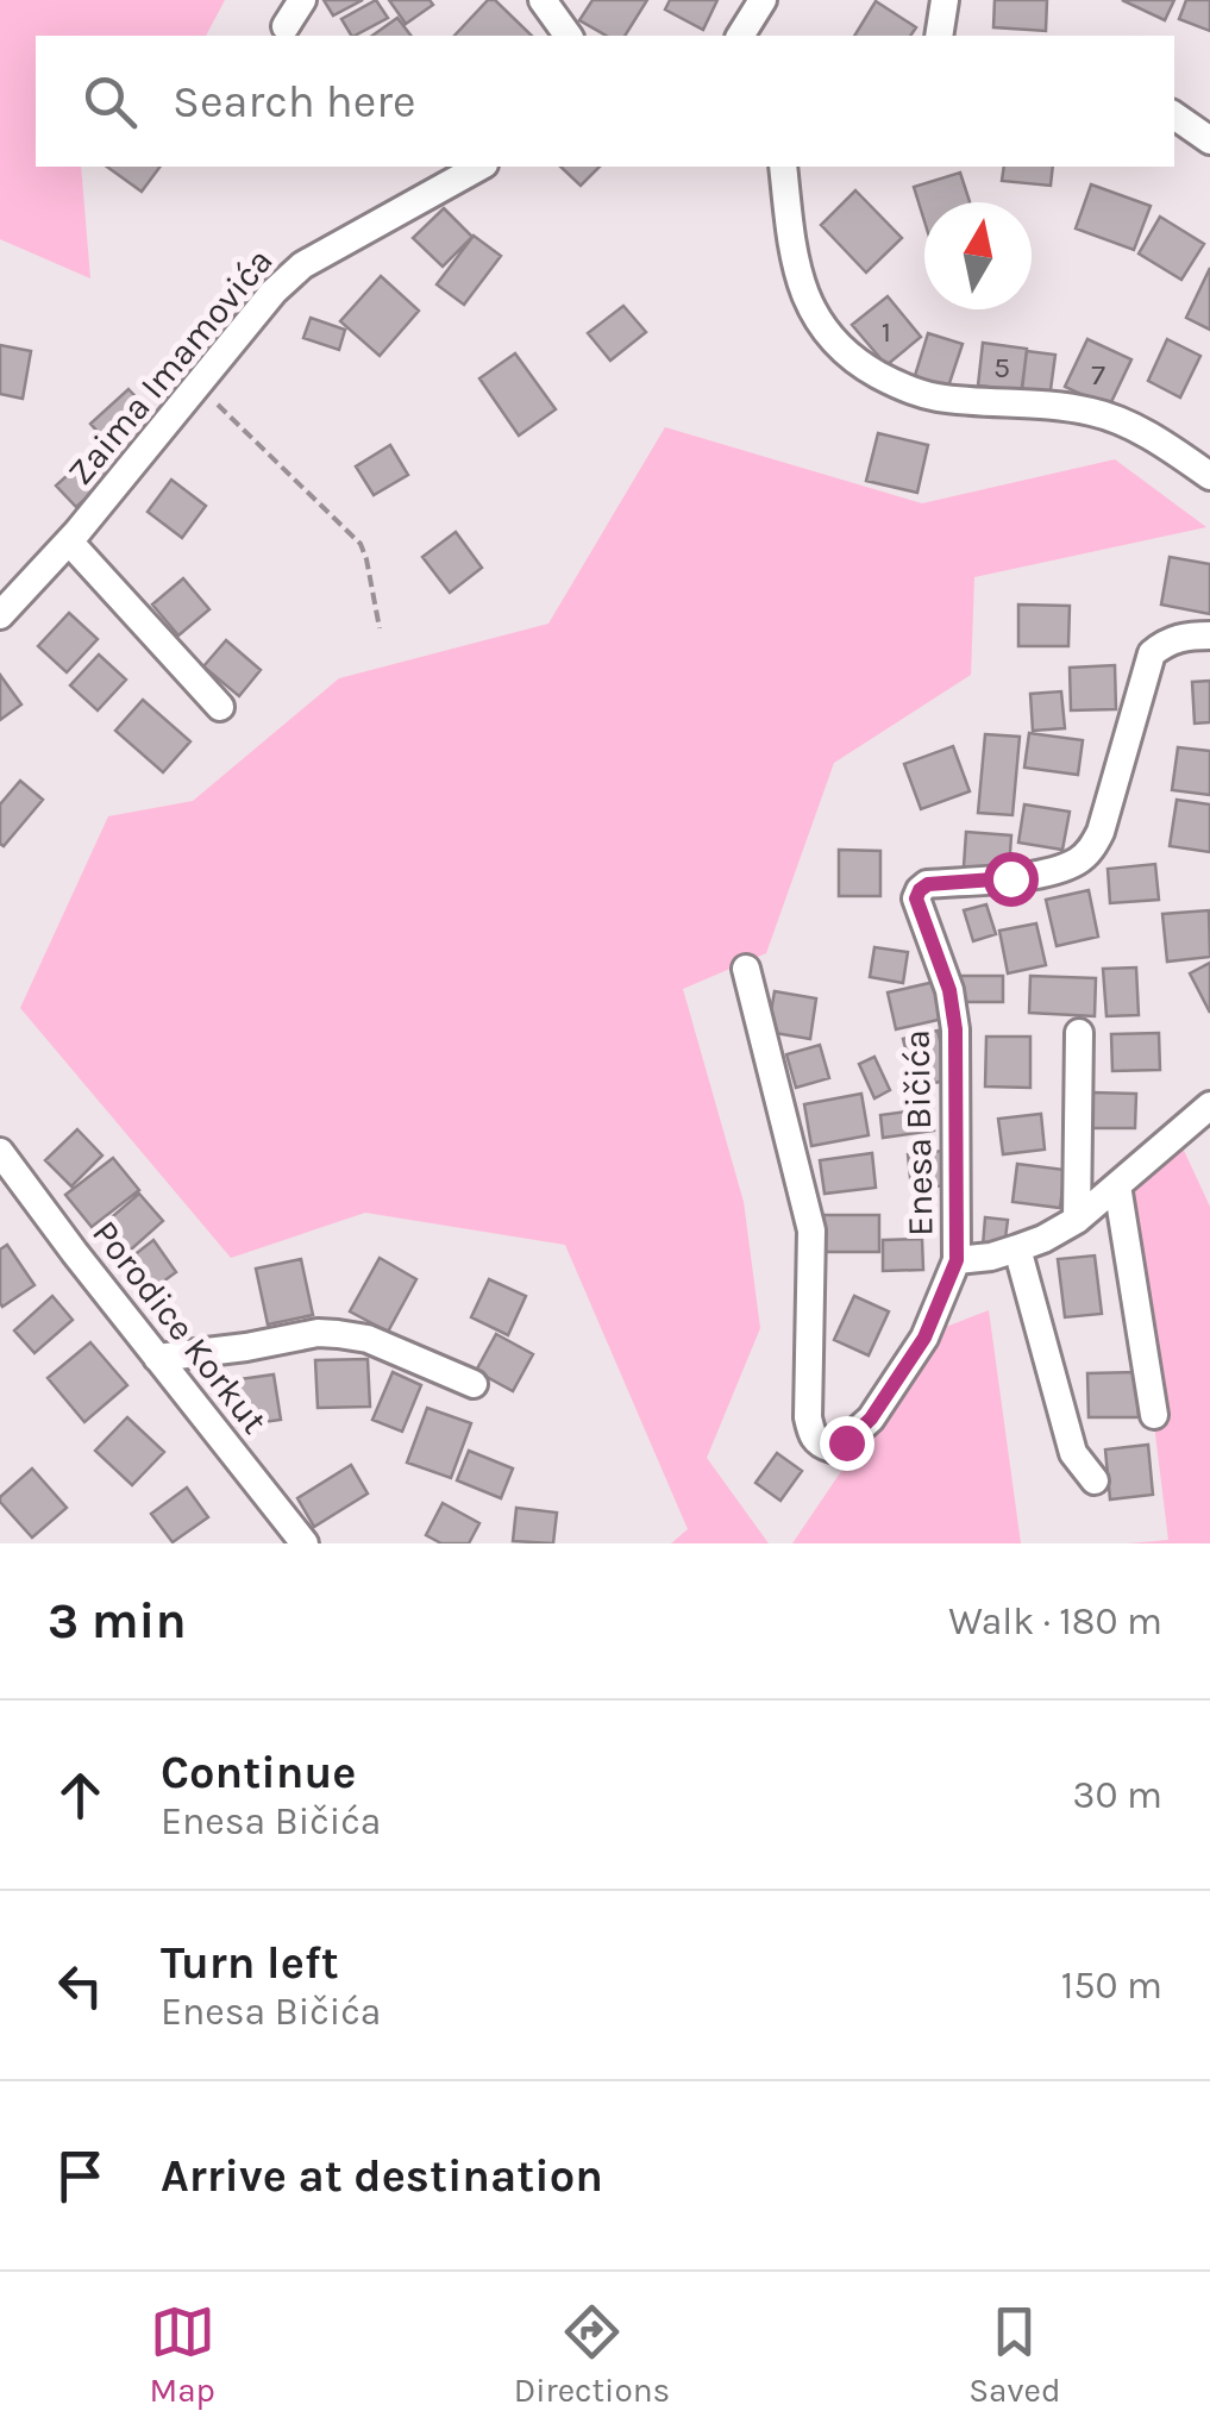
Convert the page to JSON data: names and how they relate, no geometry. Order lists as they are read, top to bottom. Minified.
{"streets":{"street":["Zaima Imamovića","Enesa Bičića","Porodice Korkut"]},"house_numbers":["1","5","7"],"north":"top","page":{"search":"Search here","heading":["3 min","Walk · 180 m"],"list":[["Continue","Enesa Bičića","30 m"],["Turn left","Enesa Bičića","150 m"],"Arrive at destination"],"nav":["Map","Directions","Saved"]}}
